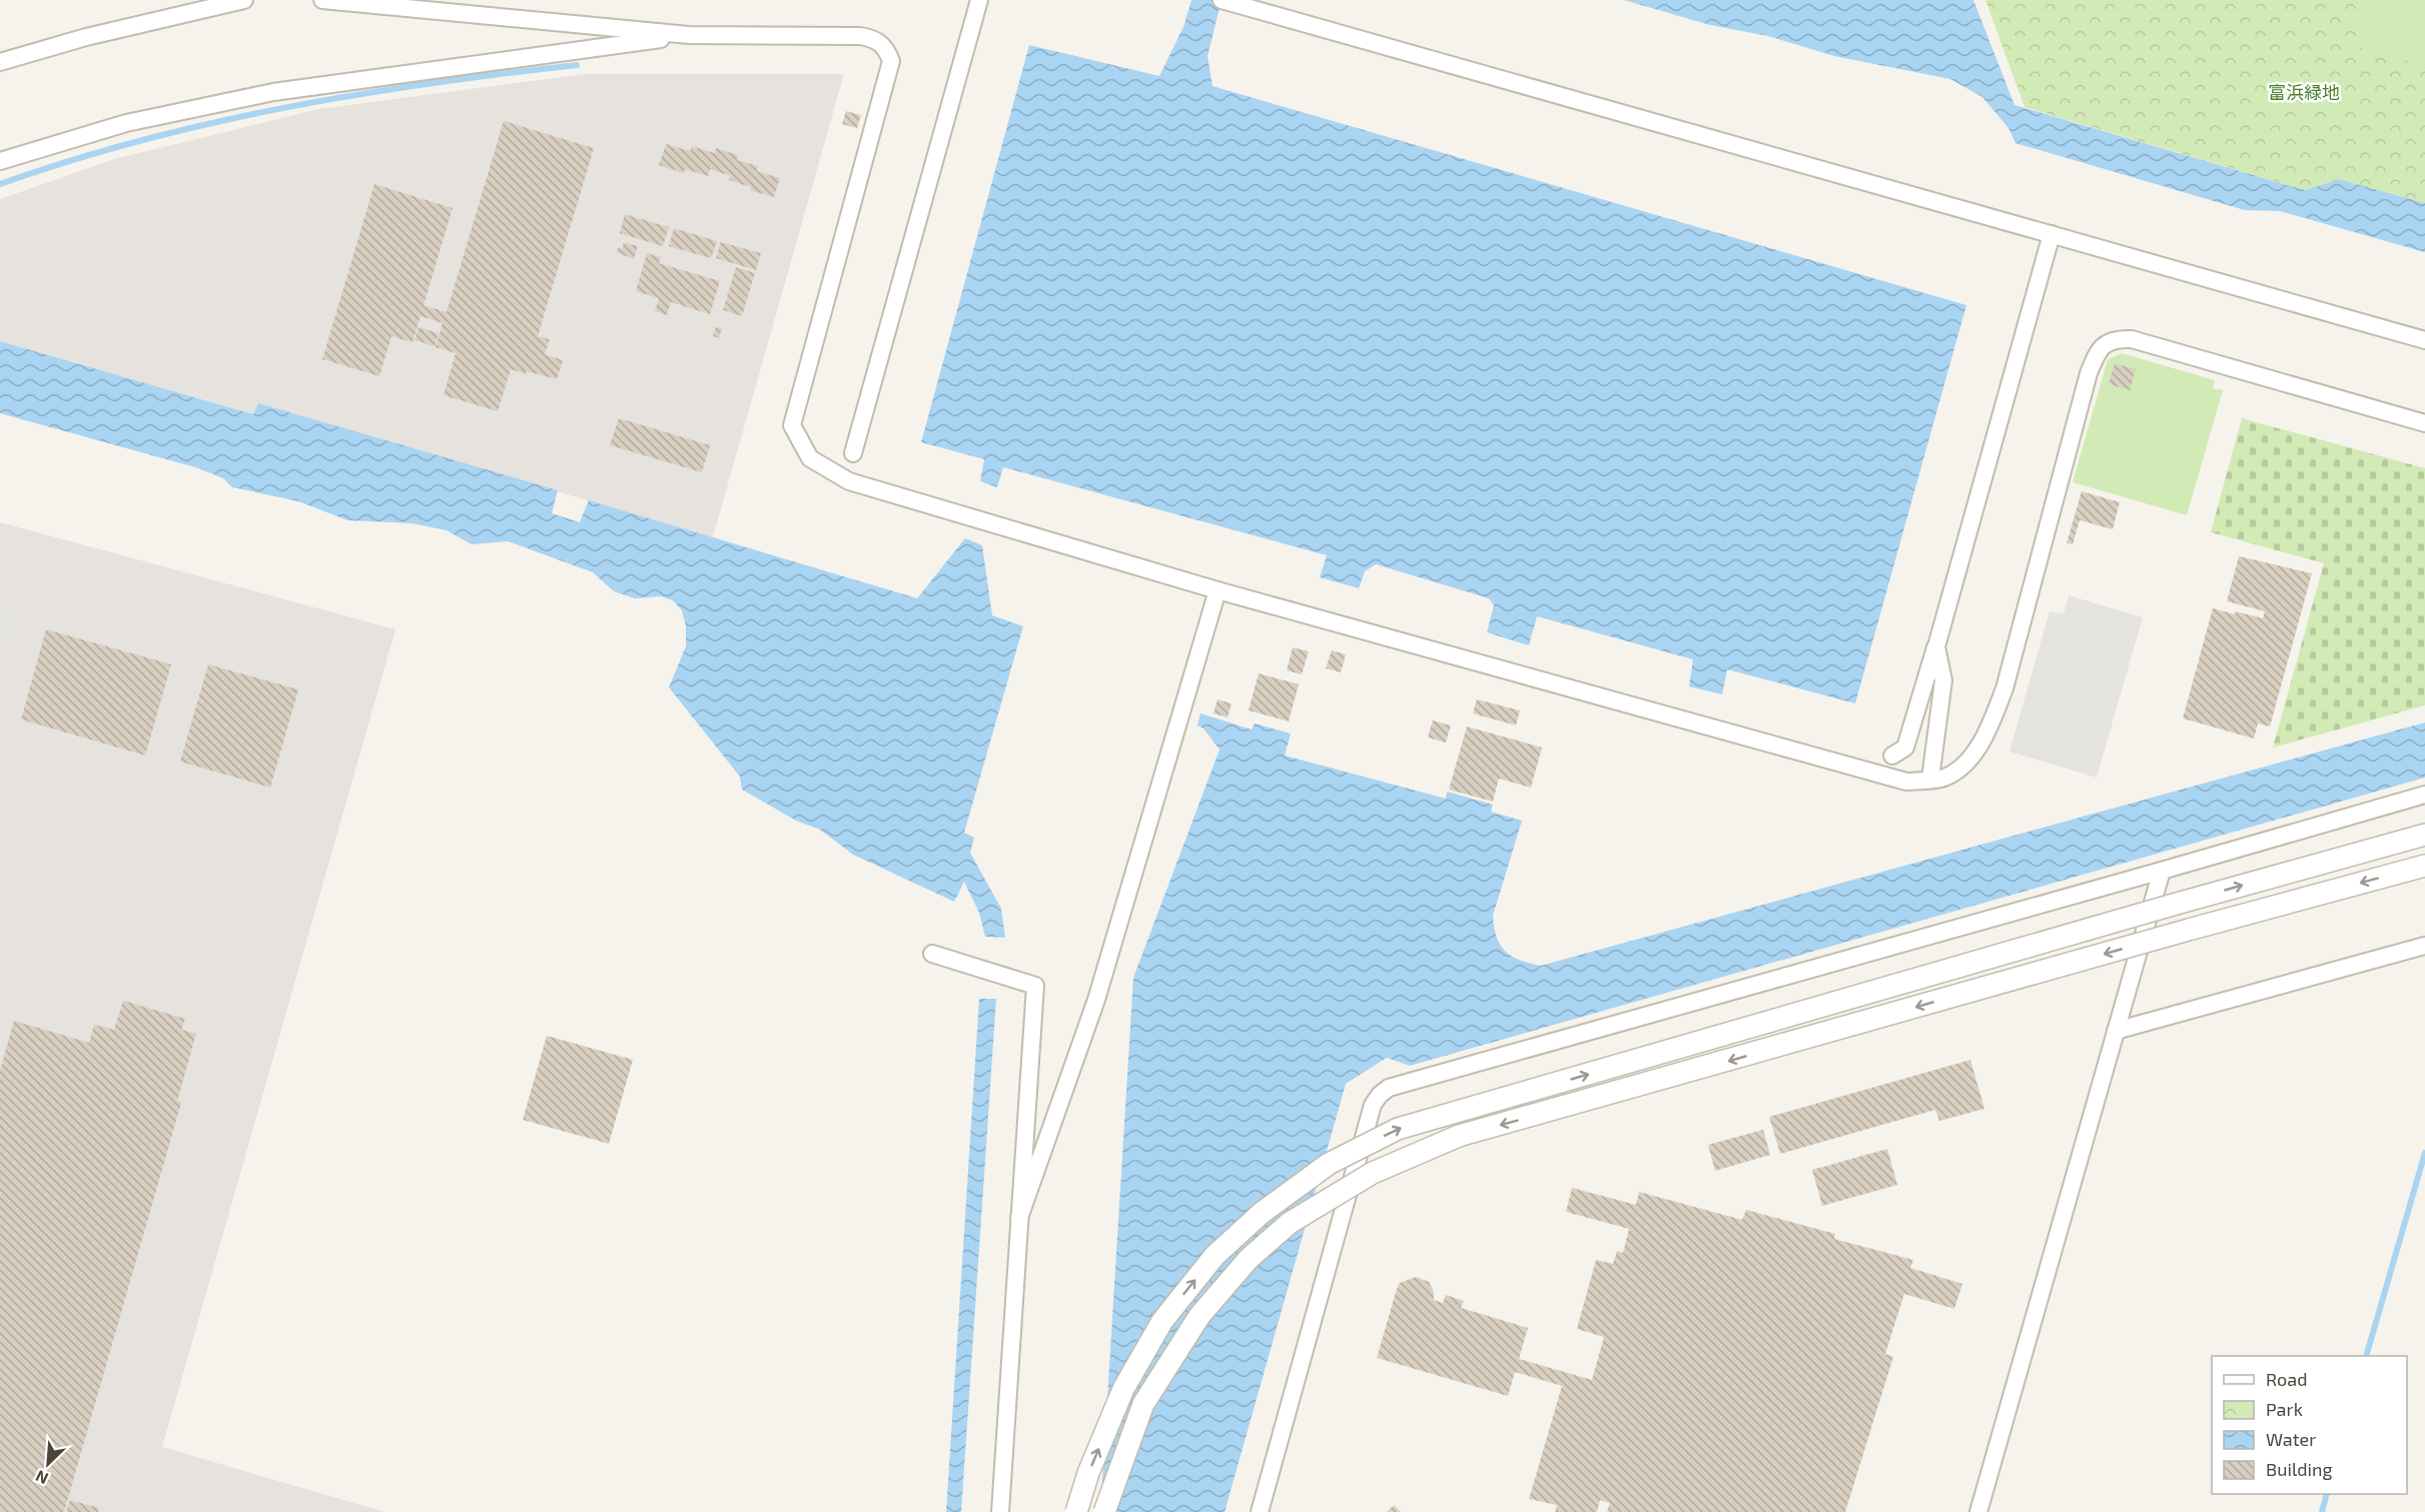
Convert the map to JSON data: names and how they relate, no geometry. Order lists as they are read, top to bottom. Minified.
{"parks":["富浜緑地"],"legend":["Road","Park","Water","Building"],"north":"bottom left"}
